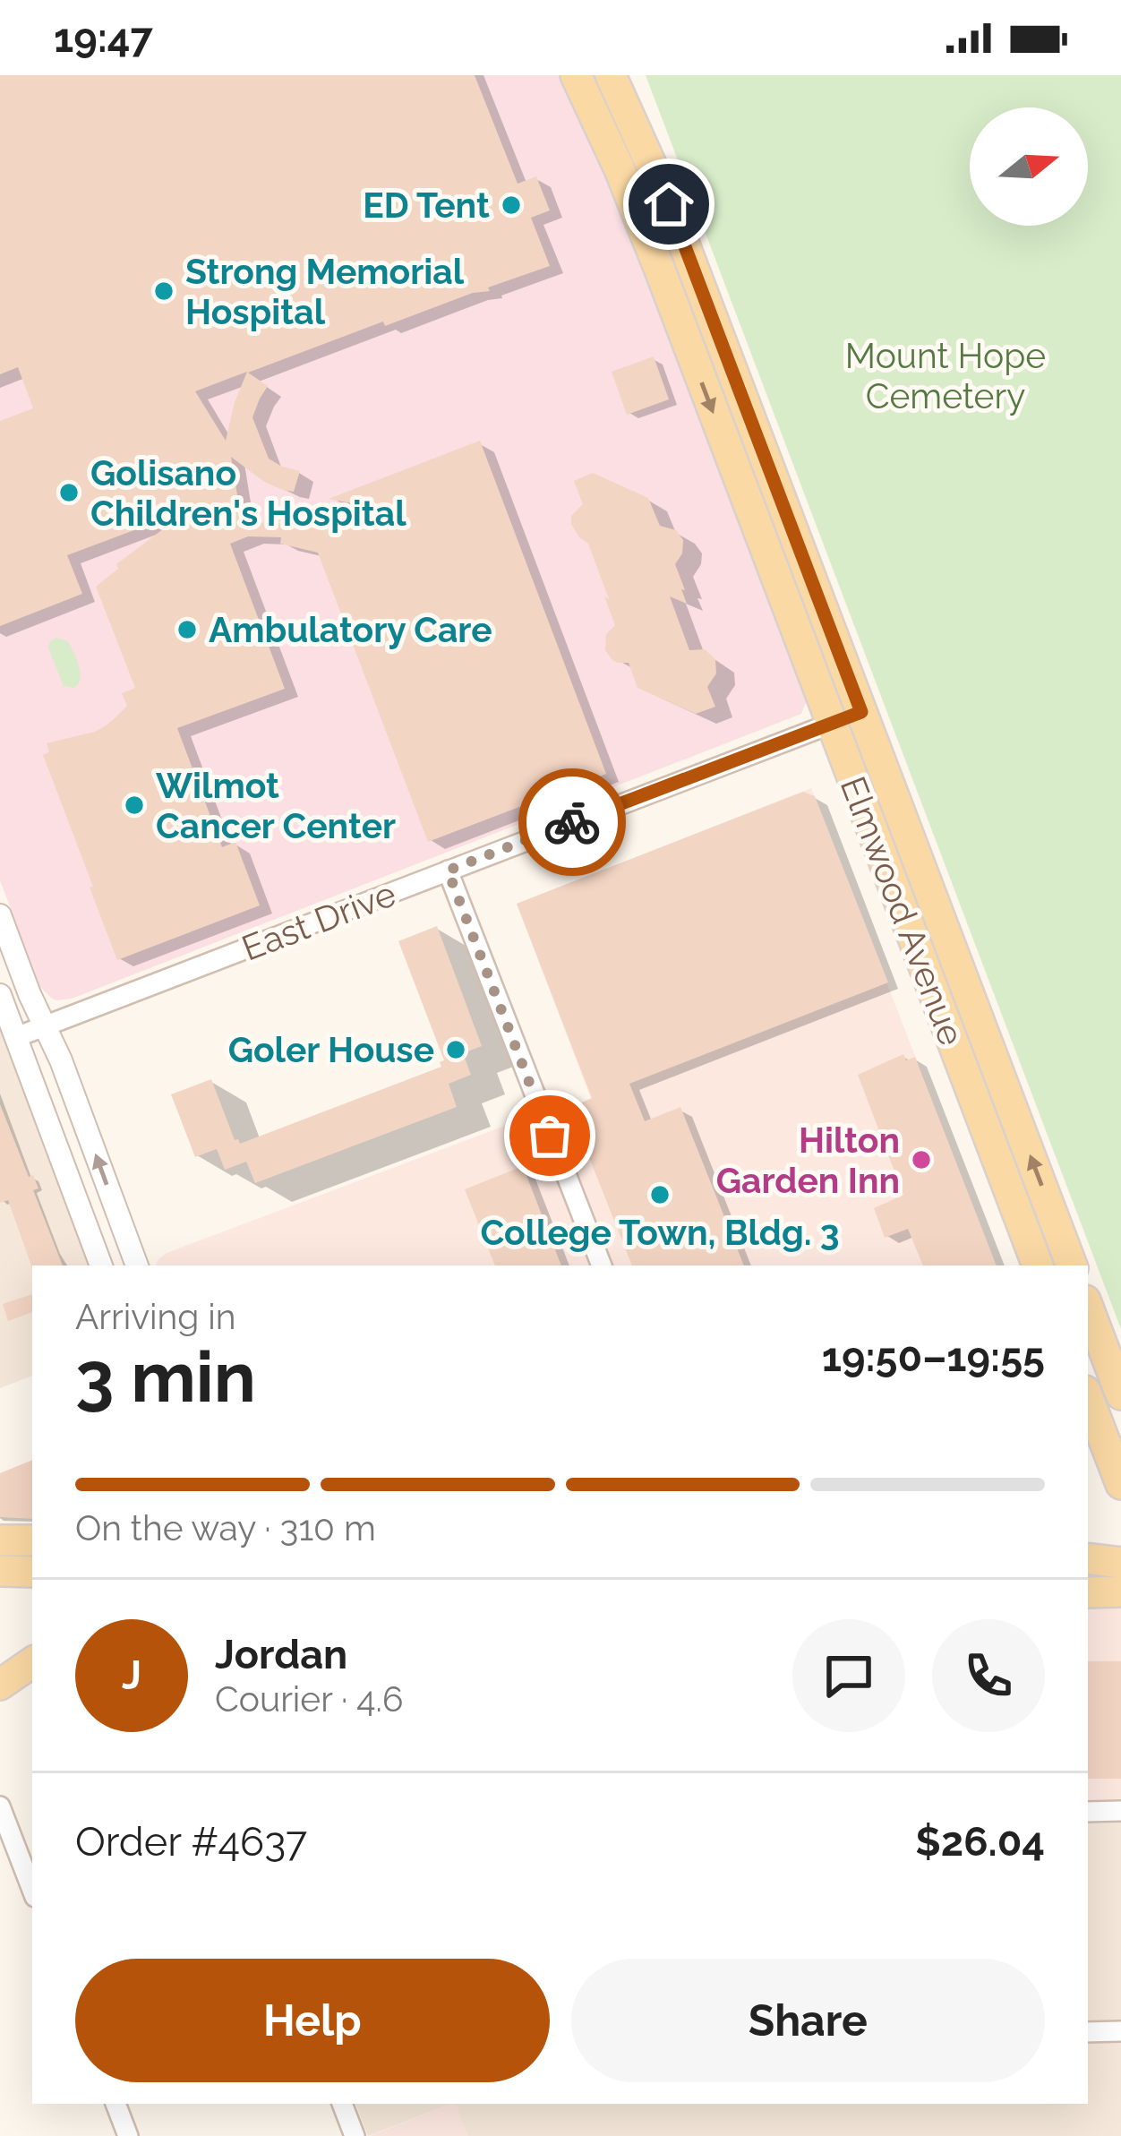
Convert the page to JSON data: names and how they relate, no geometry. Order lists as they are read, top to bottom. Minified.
{"streets":{"main road":["Elmwood Avenue"],"street":["East Drive"]},"crossings":[["Elmwood Avenue","East Drive"]],"parks":["Mount Hope Cemetery"],"places":["ED Tent","Strong Memorial Hospital","Golisano Children's Hospital","Ambulatory Care","Wilmot Cancer Center","Goler House","Hilton Garden Inn","College Town, Bldg. 3"],"north":"right","page":{"status":"19:47","heading":["3 min","Arriving in","19:50–19:55"],"panel":["Jordan","Courier · 4.6","Order #4637","$26.04"],"bar":"On the way · 310 m","round":"J","buttons":["Help","Share"]}}
